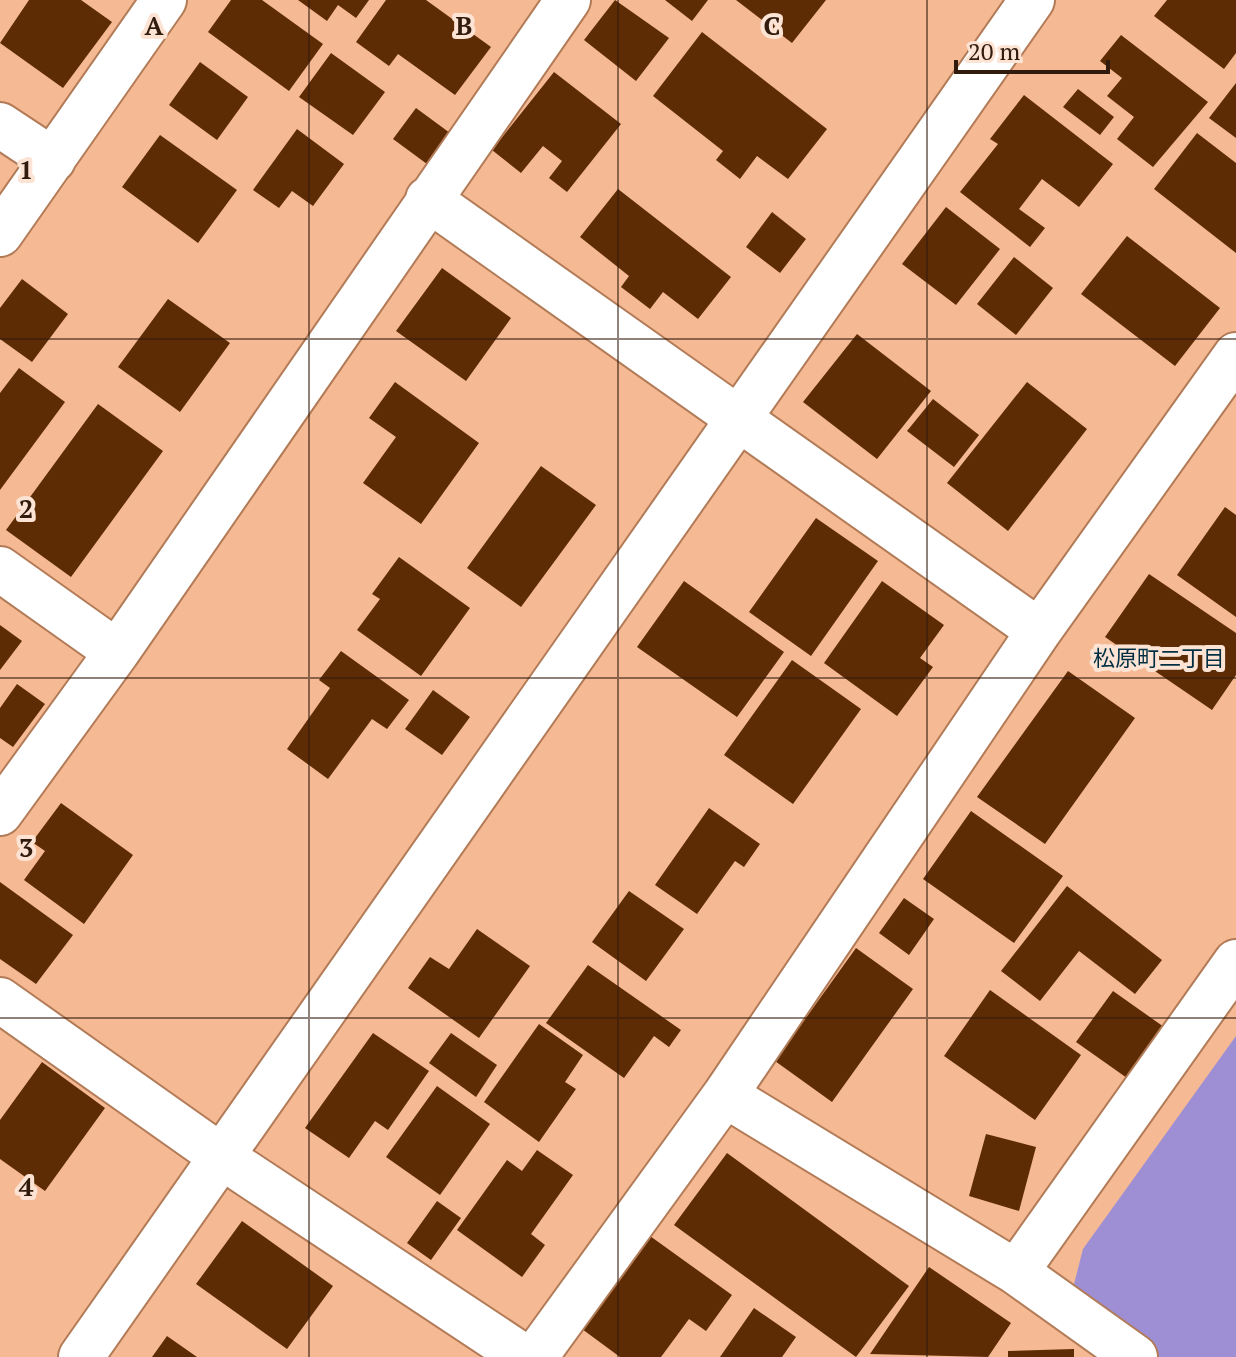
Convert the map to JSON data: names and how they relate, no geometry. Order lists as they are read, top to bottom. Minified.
{"districts":["松原町二丁目"],"scale_bar":"20 m","grid":{"columns":["A","B","C"],"rows":["1","2","3","4"]}}
